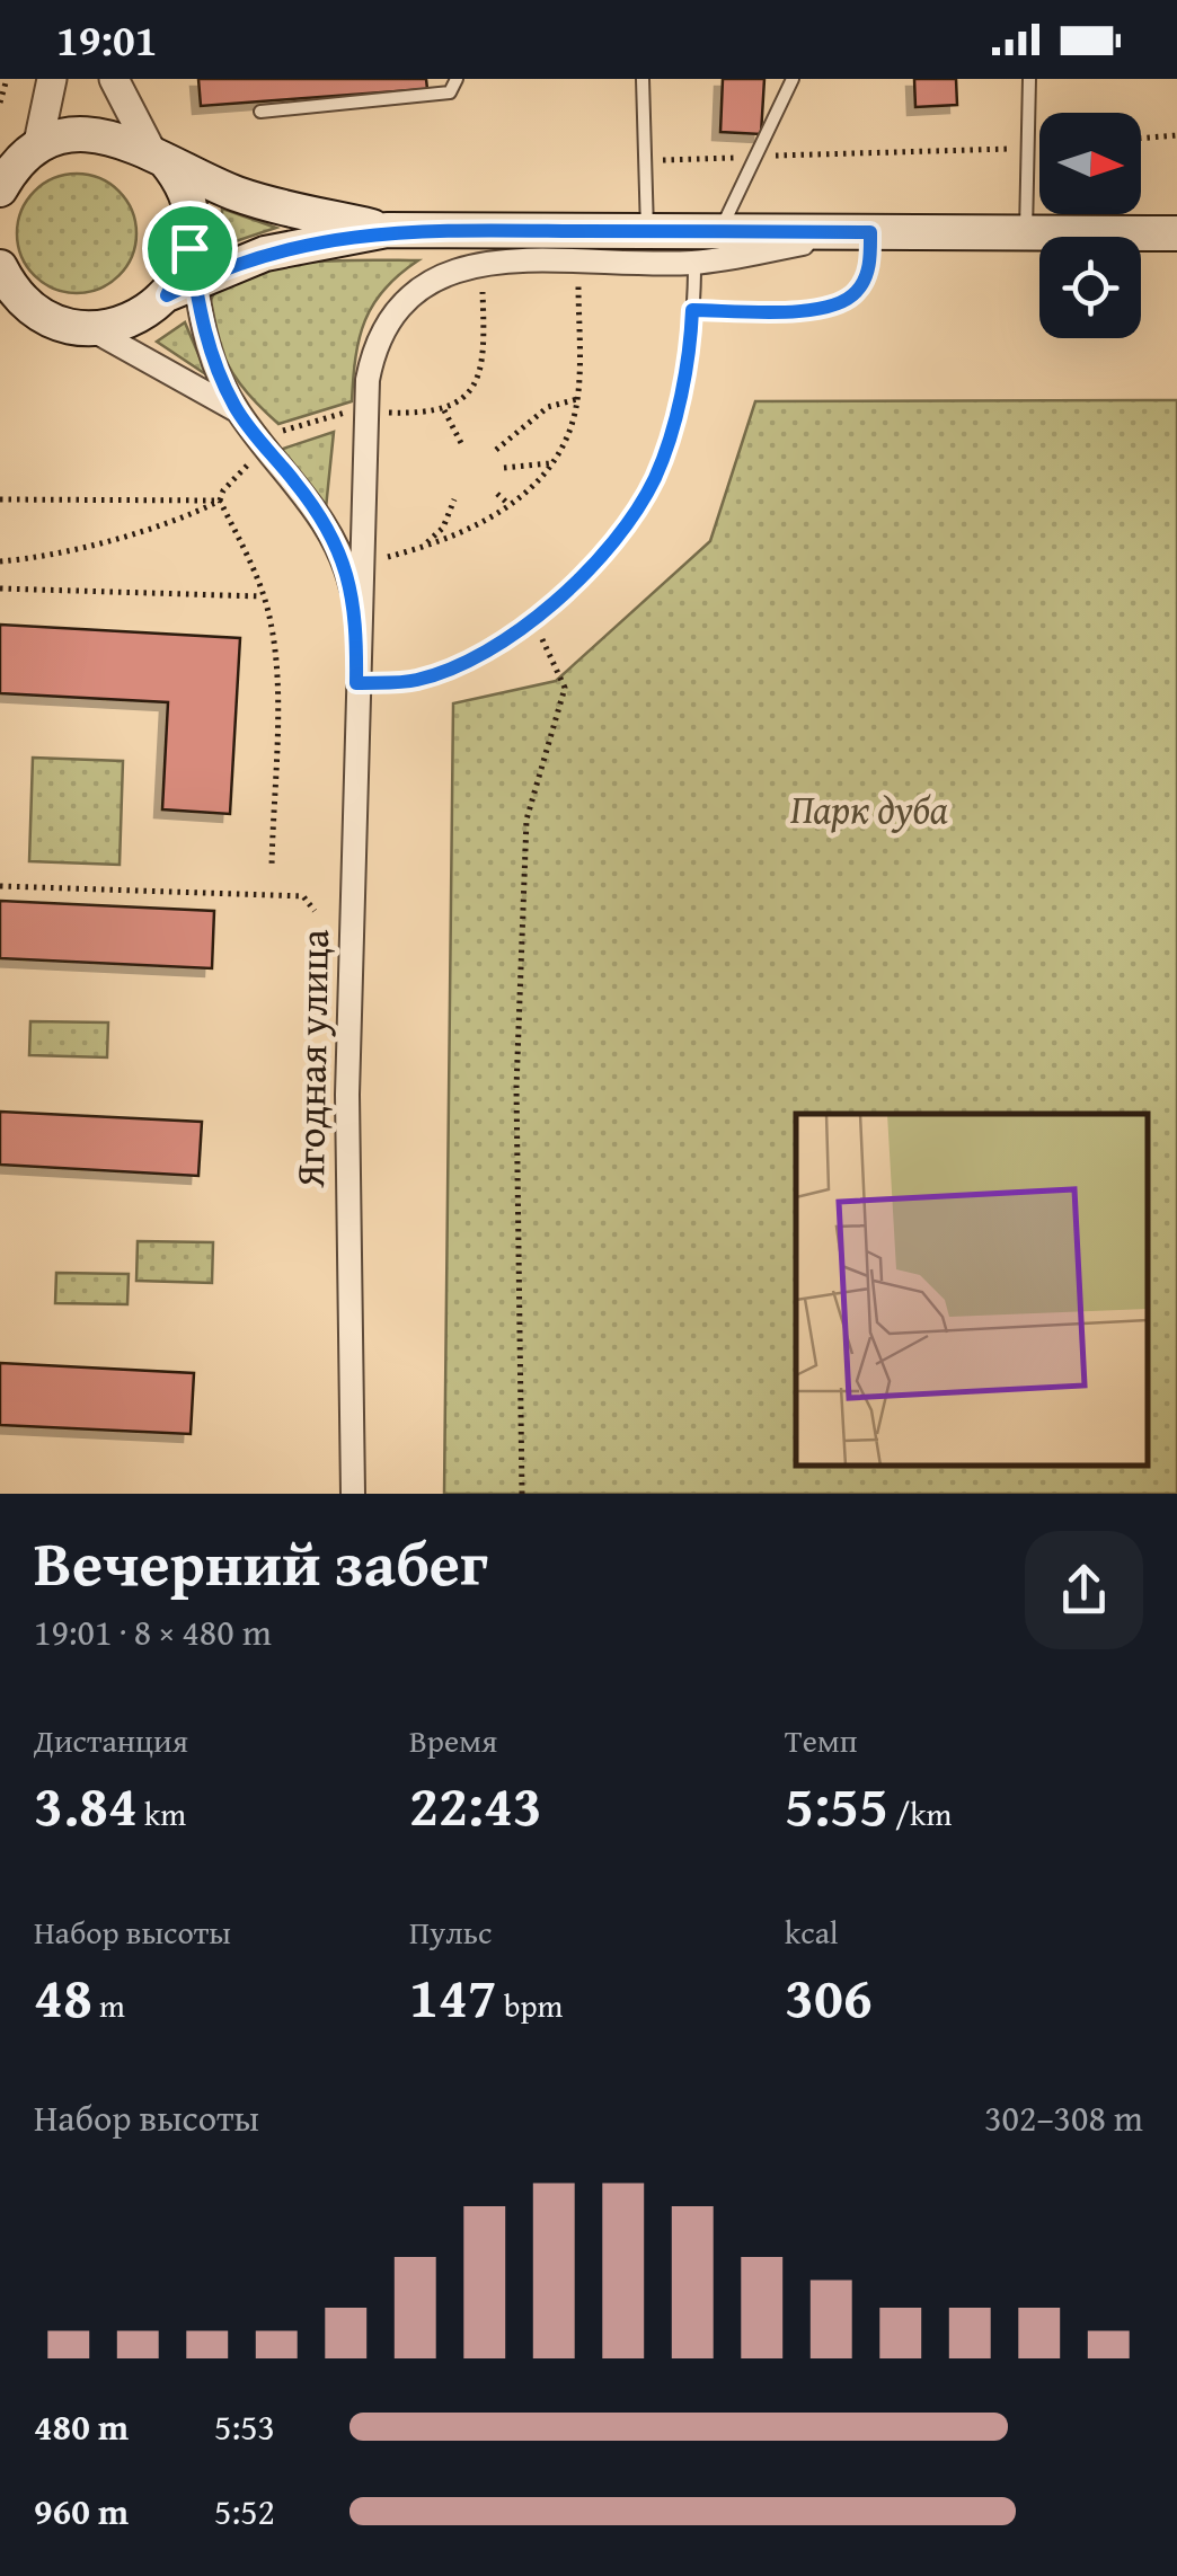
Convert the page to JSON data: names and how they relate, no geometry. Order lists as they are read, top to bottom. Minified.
{"streets":{"street":["Ягодная улица"]},"parks":["Парк дуба"],"north":"right","page":{"status":"19:01","heading":["Вечерний забег","19:01 · 8 × 480 m"],"stats":[["Дистанция","3.84 km"],["Время","22:43"],["Темп","5:55 /km"],["Набор высоты","48 m"],["Пульс","147 bpm"],["kcal","306"]],"chart":["Набор высоты","302–308 m"],"list":[{"name":"480 m","note":"5:53"},{"name":"960 m","note":"5:52"}]}}
